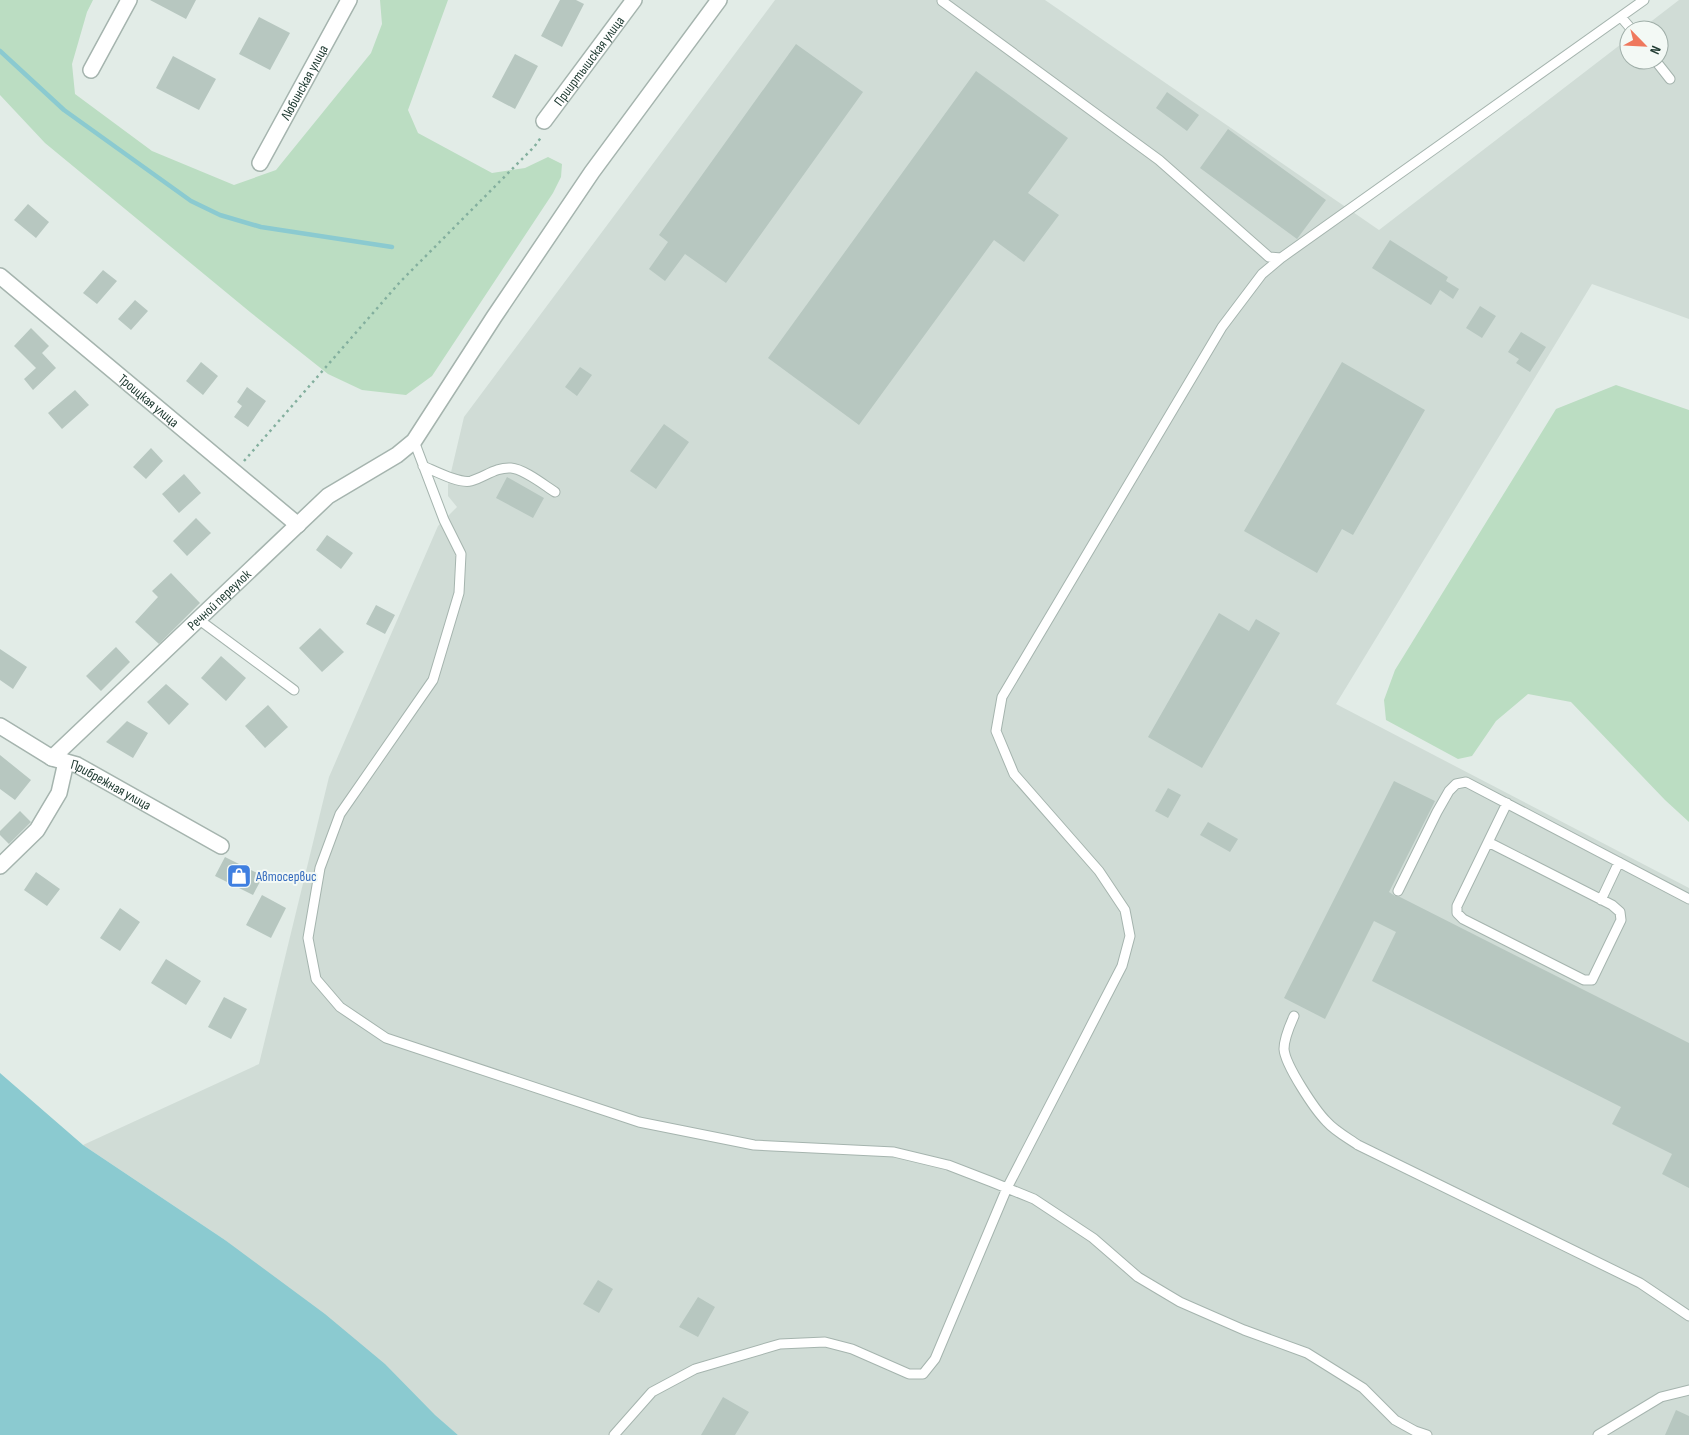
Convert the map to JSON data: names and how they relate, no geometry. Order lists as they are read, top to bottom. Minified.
{"streets":{"street":["Прииртышская улица","Любинская улица","Троицкая улица","Речной переулок","Прибрежная улица"]},"crossings":[["Троицкая улица","Речной переулок"],["Речной переулок","Прибрежная улица"]],"places":{"shop":["Автосервис"]},"north":"bottom right"}
